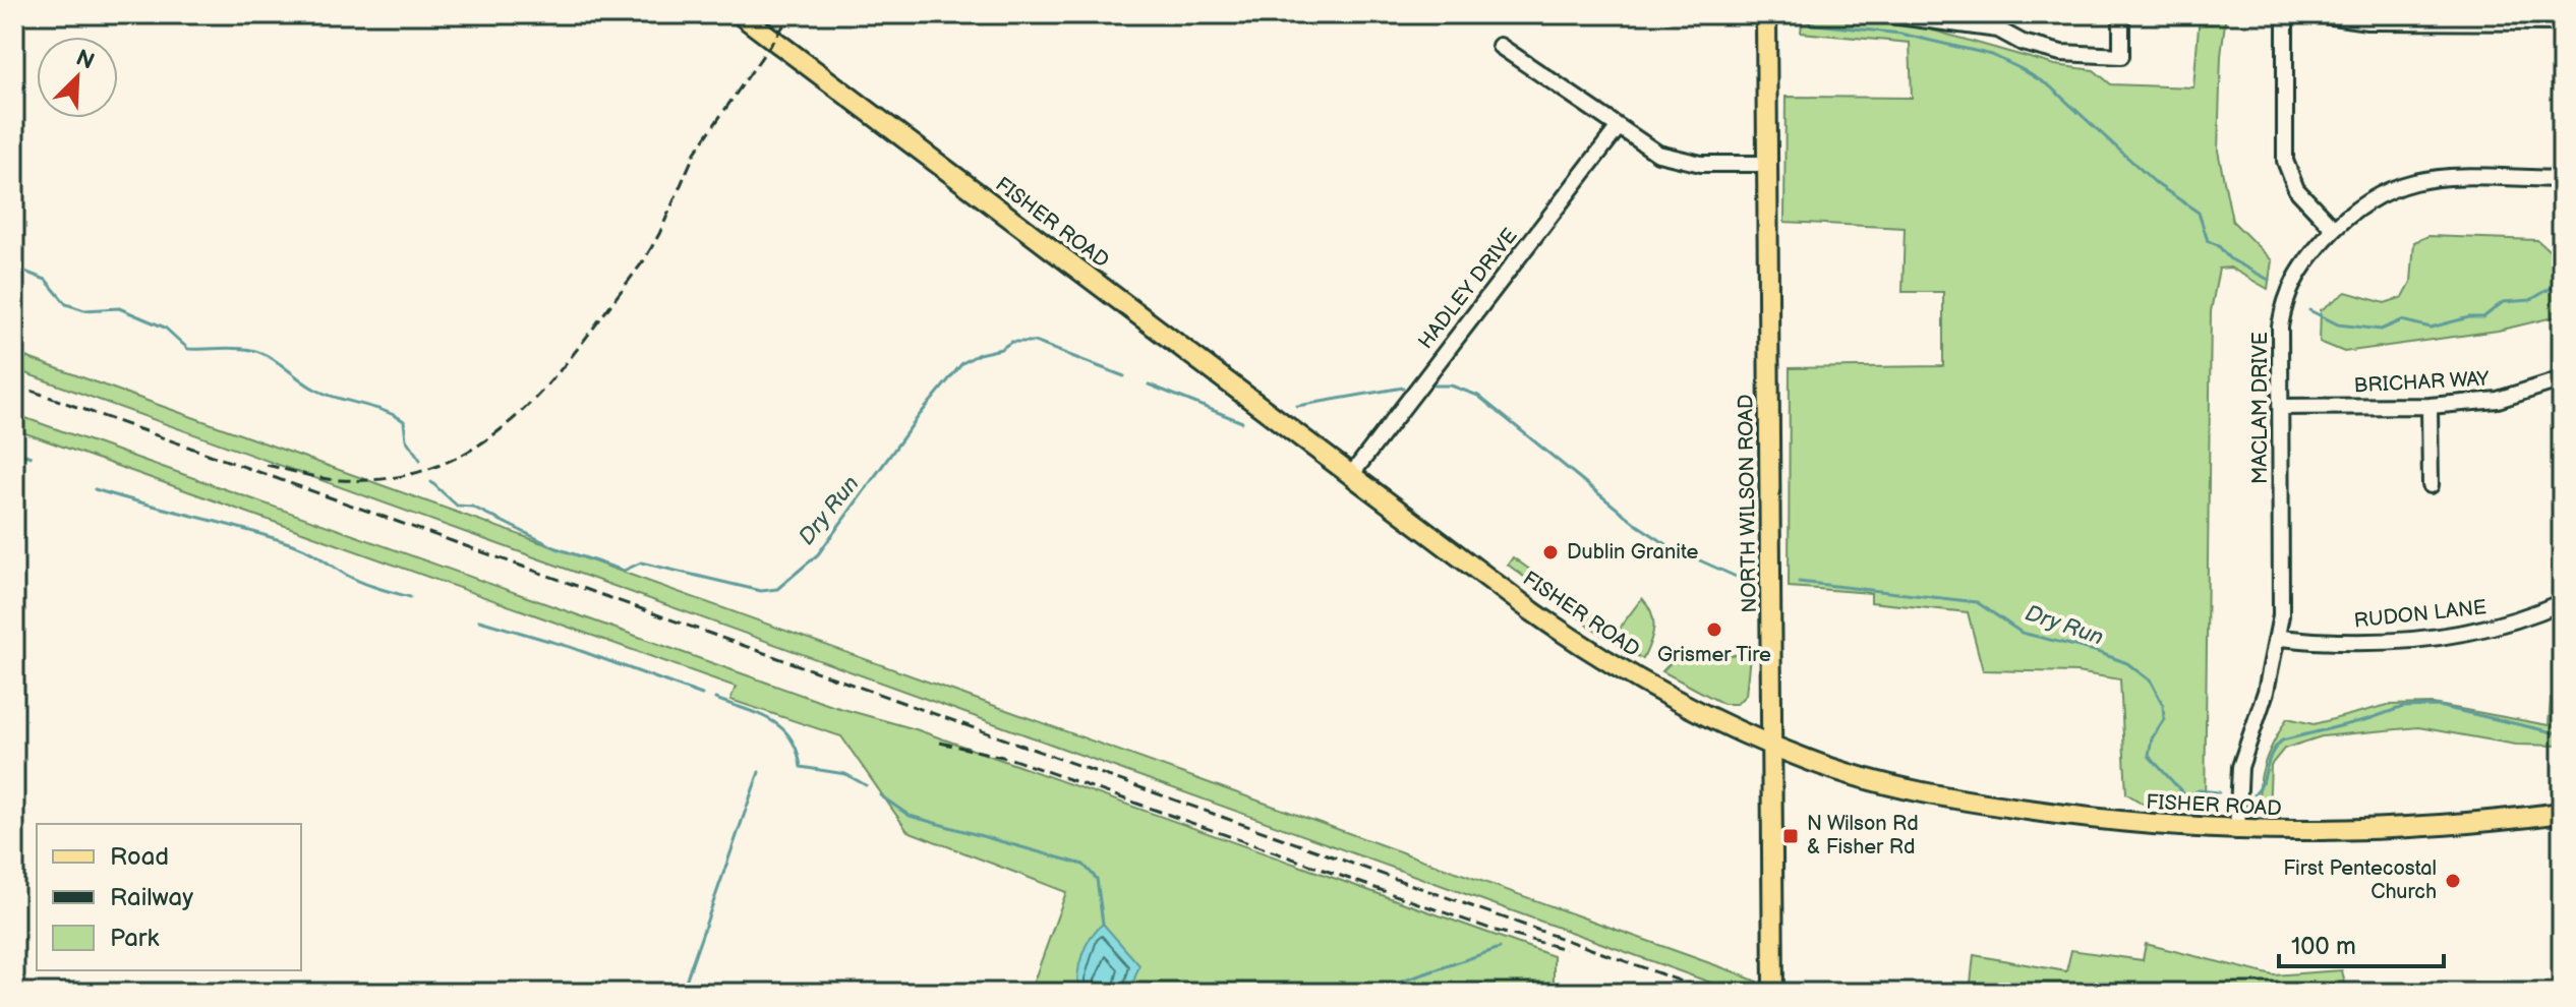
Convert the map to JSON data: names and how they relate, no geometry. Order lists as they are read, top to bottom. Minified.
{"streets":{"main road":["FISHER ROAD","NORTH WILSON ROAD"],"street":["HADLEY DRIVE","BRICHAR WAY","MACLAM DRIVE","RUDON LANE"]},"crossings":[["FISHER ROAD","HADLEY DRIVE"],["FISHER ROAD","MACLAM DRIVE"],["FISHER ROAD","NORTH WILSON ROAD"],["BRICHAR WAY","MACLAM DRIVE"],["MACLAM DRIVE","RUDON LANE"]],"water":["Dry Run"],"places":{"other":["Dublin Granite","Grismer Tire","First Pentecostal Church"],"transit":["N Wilson Rd & Fisher Rd"]},"legend":["Road","Railway","Park"],"scale_bar":"100 m","north":"top right"}
